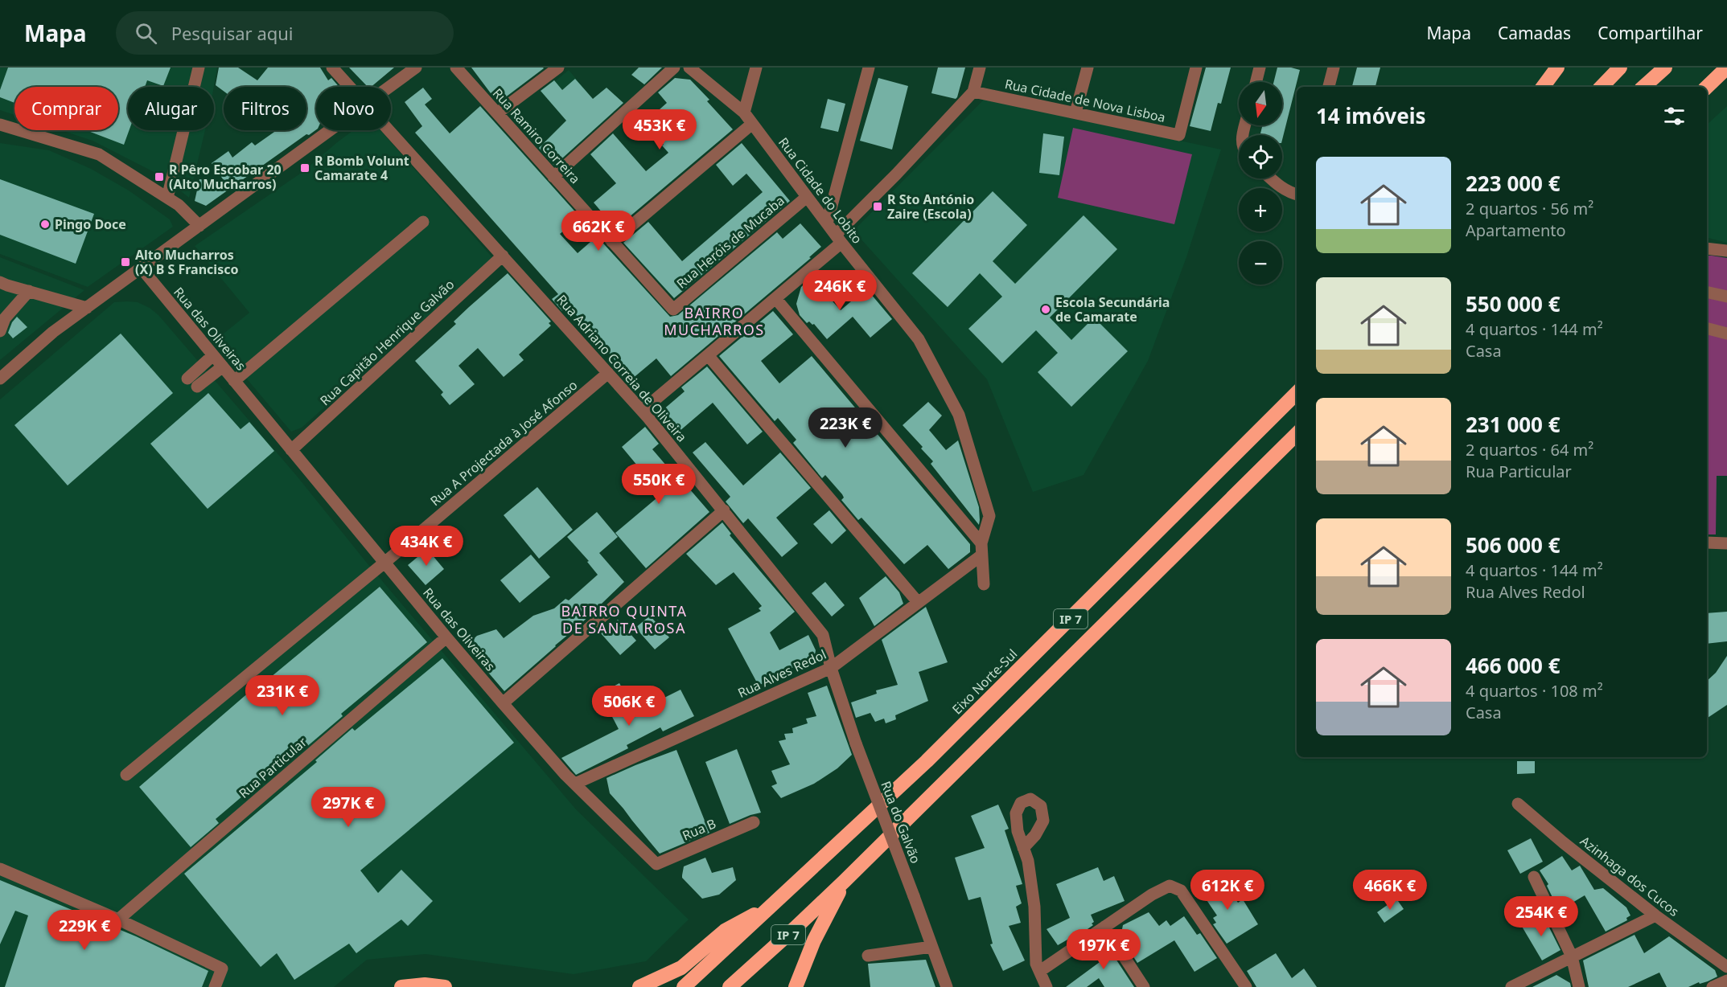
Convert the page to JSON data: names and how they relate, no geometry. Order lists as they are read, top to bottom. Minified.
{"streets":{"highway":["IP 7","Eixo Norte-Sul"],"street":["Rua Cidade de Nova Lisboa","Rua Ramiro Correira","Rua Cidade do Lobito","Rua Heróis de Mucaba","Rua das Oliveiras","Rua Capitão Henrique Galvão","Rua Adriano Correia de Oliveira","Rua A Projectada à José Afonso","Rua Alves Redol","Rua Particular","Rua do Galvão","Rua B","Azinhaga dos Cucos"]},"crossings":[["Rua Ramiro Correira","Rua Heróis de Mucaba"],["Rua Cidade do Lobito","Rua Heróis de Mucaba"],["Rua Cidade do Lobito","Rua Alves Redol"],["Rua das Oliveiras","Rua Capitão Henrique Galvão"],["Rua das Oliveiras","Rua A Projectada à José Afonso"],["Rua das Oliveiras","Rua Alves Redol"],["Rua das Oliveiras","Rua Particular"],["Rua das Oliveiras","Rua B"],["Rua Capitão Henrique Galvão","Rua Adriano Correia de Oliveira"],["Rua Adriano Correia de Oliveira","Rua A Projectada à José Afonso"],["Rua Adriano Correia de Oliveira","Rua Alves Redol"],["Rua Adriano Correia de Oliveira","Rua do Galvão"],["Rua Alves Redol","Rua do Galvão"]],"districts":["BAIRRO MUCHARROS","BAIRRO QUINTA DE SANTA ROSA"],"places":{"transit":["R Bomb Volunt Camarate 4","R Pêro Escobar 20 (Alto Mucharros)","R Sto António Zaire (Escola)","Alto Mucharros (X) B S Francisco"],"other":["Pingo Doce","Escola Secundária de Camarate"]},"north":"bottom","page":{"header":"Mapa","search":"Pesquisar aqui","nav":["Mapa","Camadas","Compartilhar"],"map_buttons":["+","−"],"chip":["Comprar","Alugar","Filtros","Novo"],"heading":"14 imóveis","price":["453K €","662K €","246K €","223K €","550K €","434K €","231K €","506K €","297K €","612K €","466K €","254K €","229K €","197K €"],"list":[{"name":"223 000 €","note":"2 quartos · 56 m² · Apartamento"},{"name":"550 000 €","note":"4 quartos · 144 m² · Casa"},{"name":"231 000 €","note":"2 quartos · 64 m² · Rua Particular"},{"name":"506 000 €","note":"4 quartos · 144 m² · Rua Alves Redol"},{"name":"466 000 €","note":"4 quartos · 108 m² · Casa"}]}}
